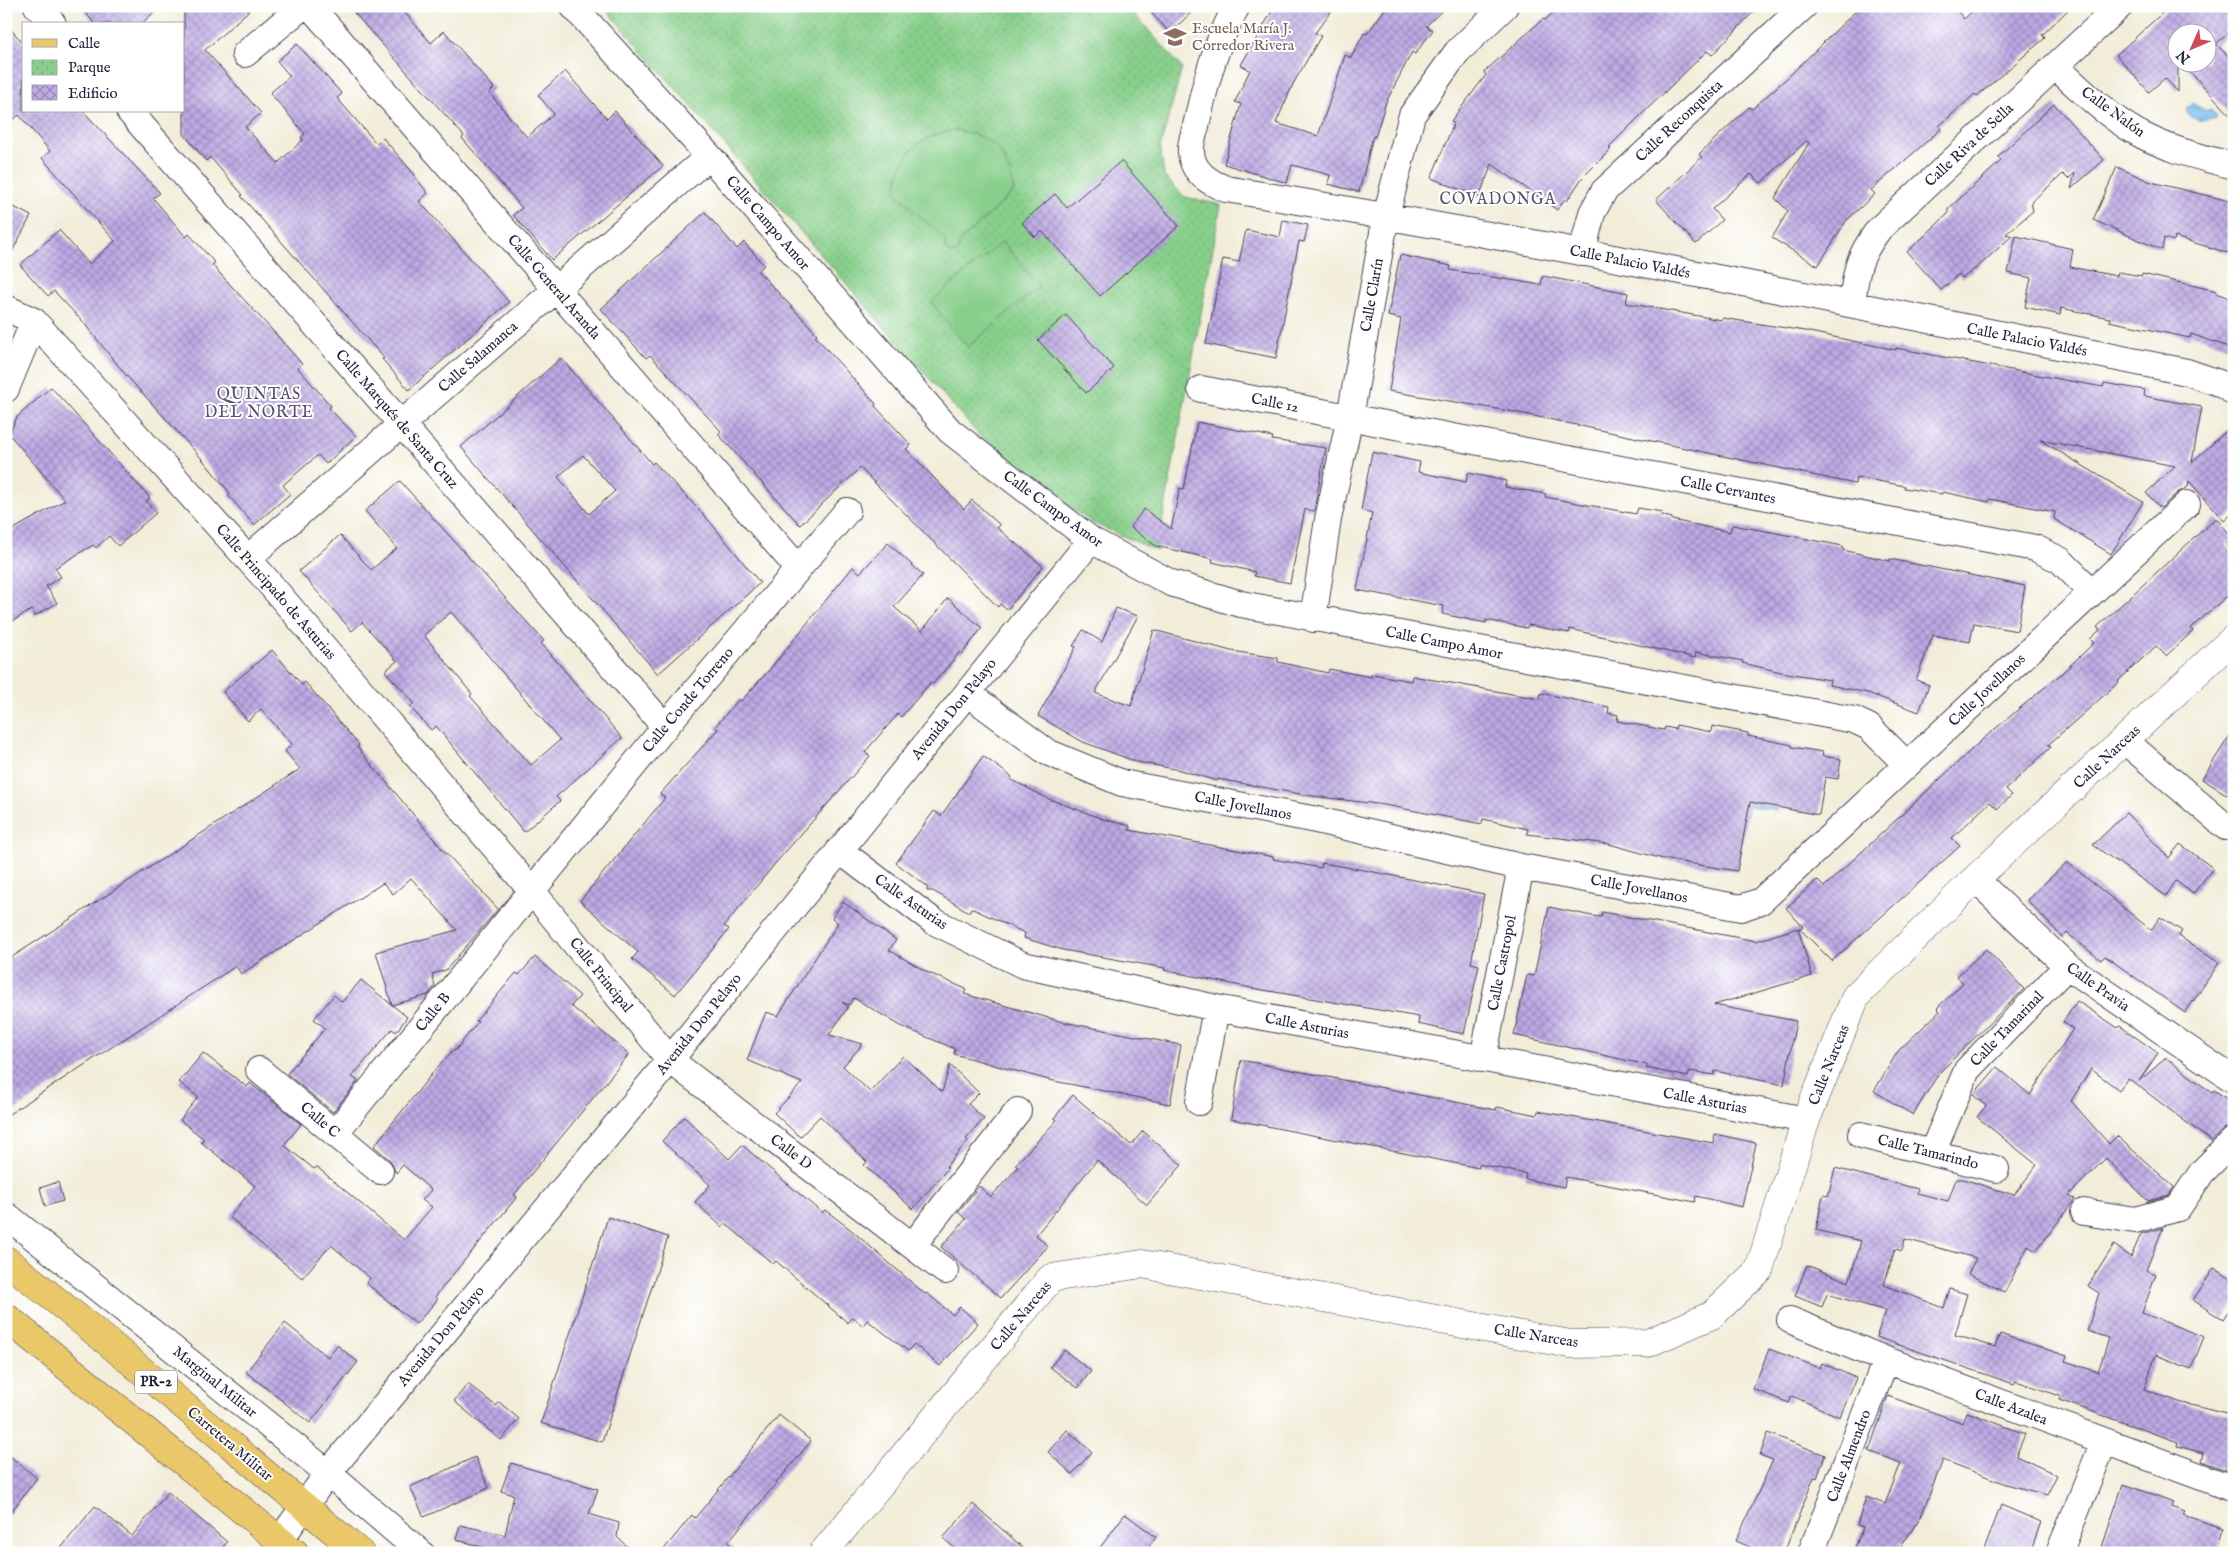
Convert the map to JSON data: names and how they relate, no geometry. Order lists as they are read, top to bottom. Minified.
{"streets":{"main road":["PR-2","Carretera Militar"],"street":["Calle Nalón","Calle Reconquista","Calle Riva de Sella","Calle Campo Amor","Calle Palacio Valdés","Calle General Aranda","Calle Clarín","Calle Salamanca","Calle 12","Calle Marqués de Santa Cruz","Calle Cervantes","Calle Principado de Asturias","Calle Jovellanos","Calle Conde Torreno","Avenida Don Pelayo","Calle Narceas","Calle Asturias","Calle Castropol","Calle Principal","Calle Pravia","Calle B","Calle Tamarinal","Calle C","Calle D","Calle Tamarindo","Marginal Militar","Calle Azalea","Calle Almendro"]},"crossings":[["Calle Nalón","Calle Riva de Sella"],["Calle Reconquista","Calle Palacio Valdés"],["Calle Riva de Sella","Calle Palacio Valdés"],["Calle Campo Amor","Calle Clarín"],["Calle Campo Amor","Calle Salamanca"],["Calle Campo Amor","Calle Jovellanos"],["Calle Campo Amor","Avenida Don Pelayo"],["Calle Palacio Valdés","Calle Clarín"],["Calle General Aranda","Calle Salamanca"],["Calle General Aranda","Calle Conde Torreno"],["Calle Clarín","Calle 12"],["Calle Clarín","Calle Cervantes"],["Calle Salamanca","Calle Marqués de Santa Cruz"],["Calle Salamanca","Calle Principado de Asturias"],["Calle 12","Calle Cervantes"],["Calle Marqués de Santa Cruz","Calle Conde Torreno"],["Calle Cervantes","Calle Jovellanos"],["Calle Principado de Asturias","Calle Conde Torreno"],["Calle Principado de Asturias","Calle Principal"],["Calle Principado de Asturias","Calle B"],["Calle Jovellanos","Avenida Don Pelayo"],["Calle Jovellanos","Calle Castropol"],["Calle Conde Torreno","Calle Principal"],["Calle Conde Torreno","Calle B"],["Avenida Don Pelayo","Calle Asturias"],["Avenida Don Pelayo","Calle Principal"],["Avenida Don Pelayo","Calle D"],["Avenida Don Pelayo","Marginal Militar"],["Avenida Don Pelayo","Carretera Militar"],["Calle Narceas","Calle Asturias"],["Calle Narceas","Calle Pravia"],["Calle Asturias","Calle Castropol"],["Calle Principal","Calle B"],["Calle Principal","Calle D"],["Calle Pravia","Calle Tamarinal"],["Calle B","Calle C"],["Calle Tamarinal","Calle Tamarindo"],["Calle Azalea","Calle Almendro"]],"districts":["COVADONGA","QUINTAS DEL NORTE"],"places":{"school or university":["Escuela María J. Corredor Rivera"]},"legend":["Calle","Parque","Edificio"],"north":"bottom left"}
